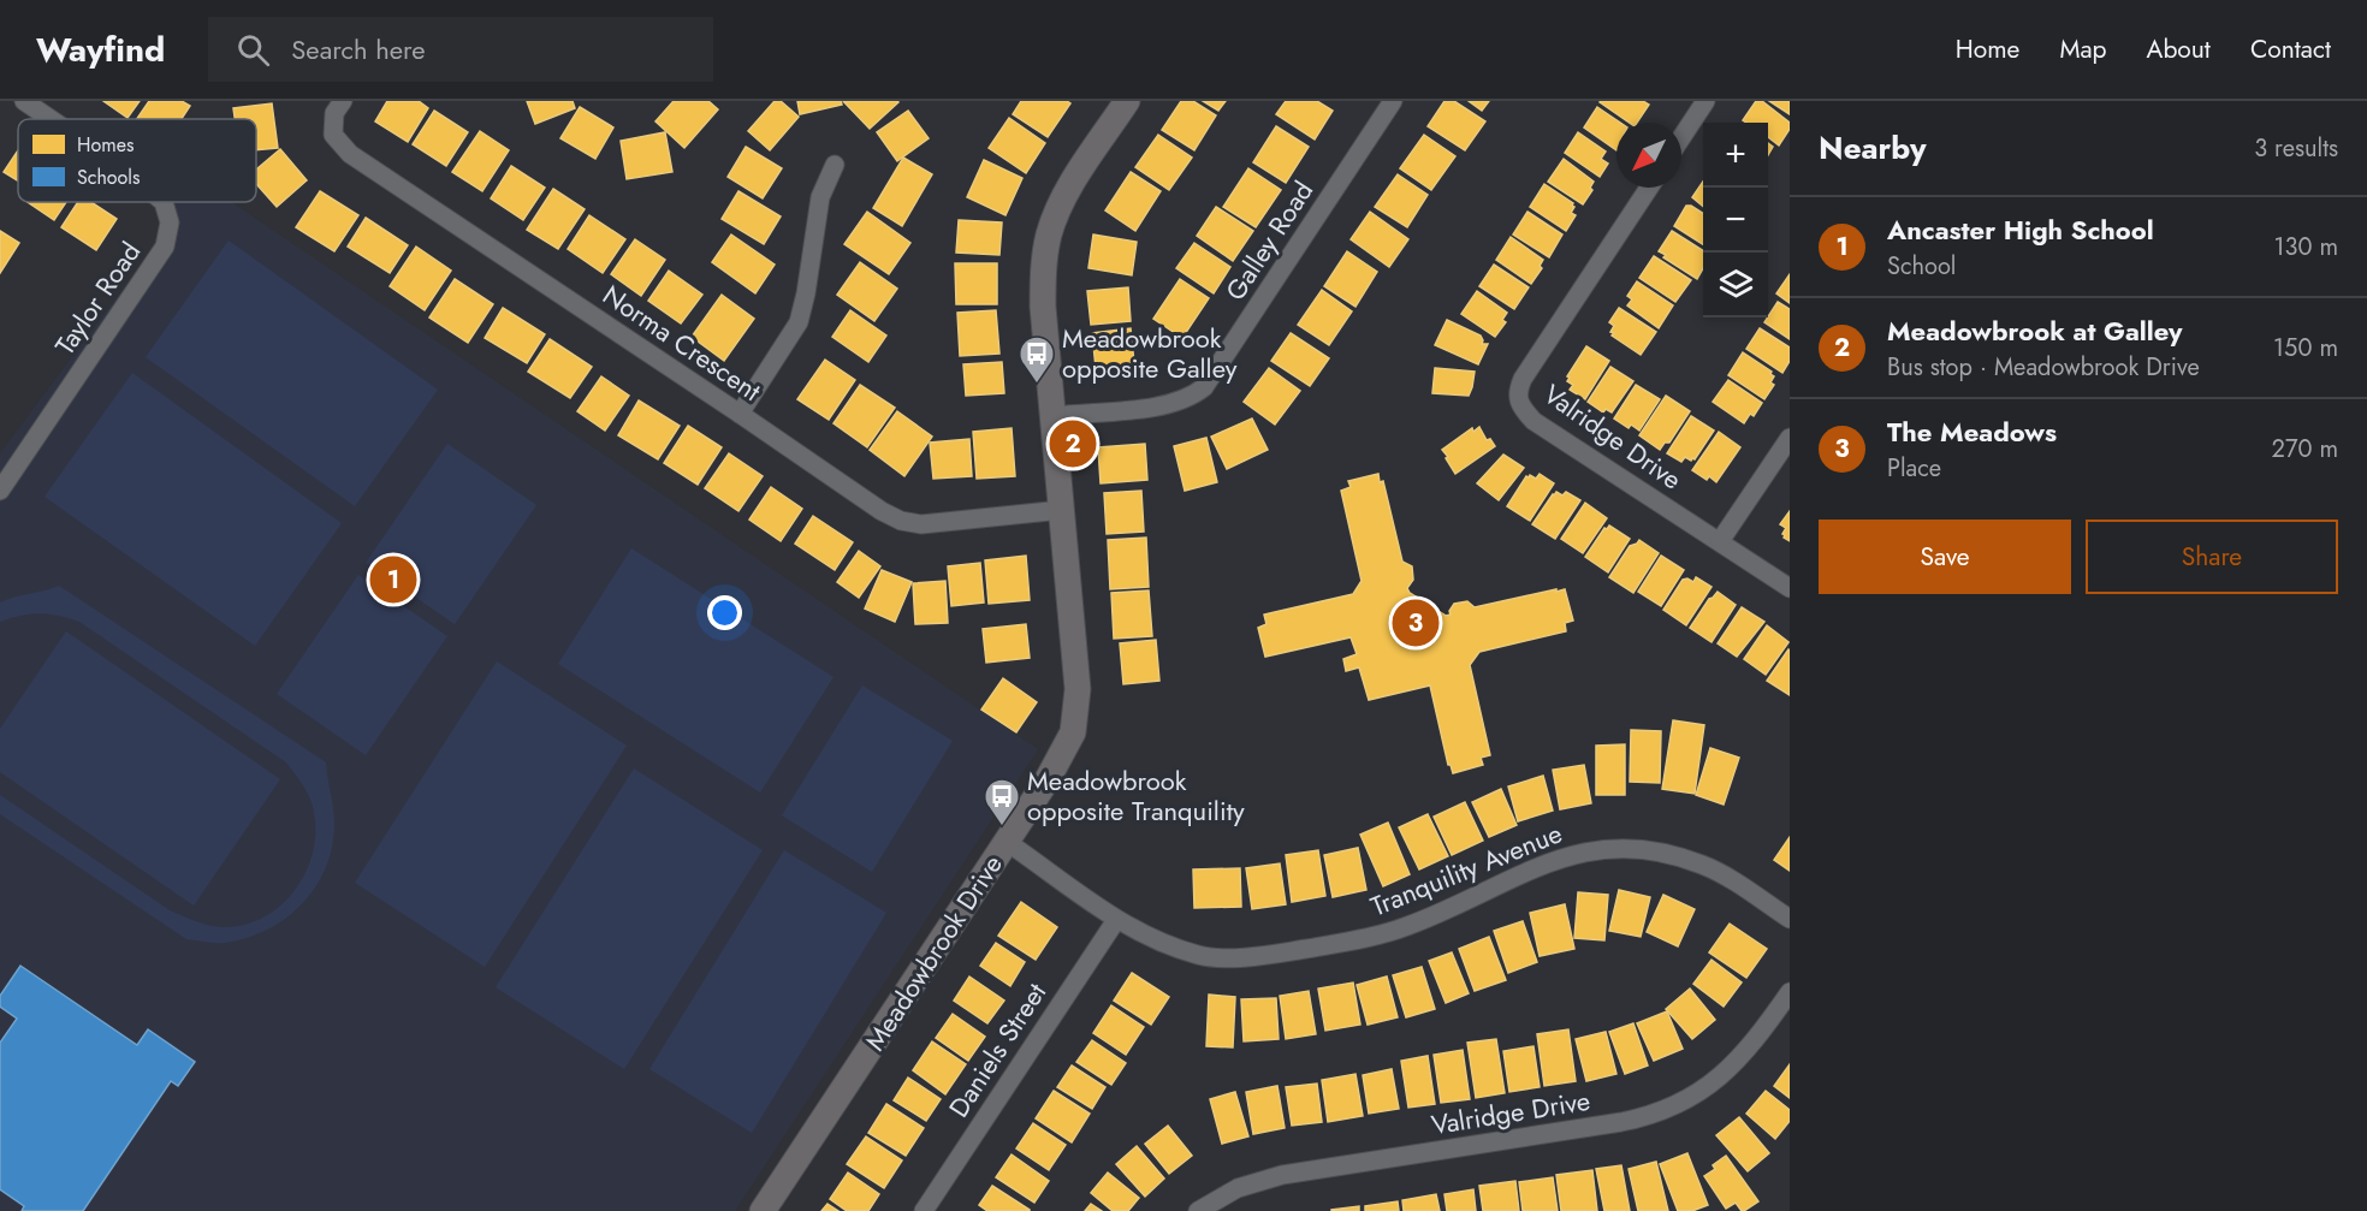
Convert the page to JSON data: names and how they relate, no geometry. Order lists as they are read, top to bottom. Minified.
{"streets":{"street":["Galley Road","Taylor Road","Norma Crescent","Valridge Drive","Tranquility Avenue","Meadowbrook Drive","Daniels Street"]},"crossings":[["Galley Road","Meadowbrook Drive"],["Norma Crescent","Meadowbrook Drive"],["Tranquility Avenue","Meadowbrook Drive"],["Tranquility Avenue","Daniels Street"]],"places":{"bus stop":["Meadowbrook opposite Galley","Meadowbrook opposite Tranquility"]},"legend":["Homes","Schools"],"north":"bottom left","page":{"header":"Wayfind","search":"Search here","nav":["Home","Map","About","Contact"],"heading":["Nearby","3 results"],"map_buttons":["+","−"],"list":[{"mark":"1","name":"Ancaster High School","note":"School","value":"130 m"},{"mark":"2","name":"Meadowbrook at Galley","note":"Bus stop · Meadowbrook Drive","value":"150 m"},{"mark":"3","name":"The Meadows","note":"Place","value":"270 m"}],"pins":["2","1","3"],"buttons":["Save","Share"]}}
